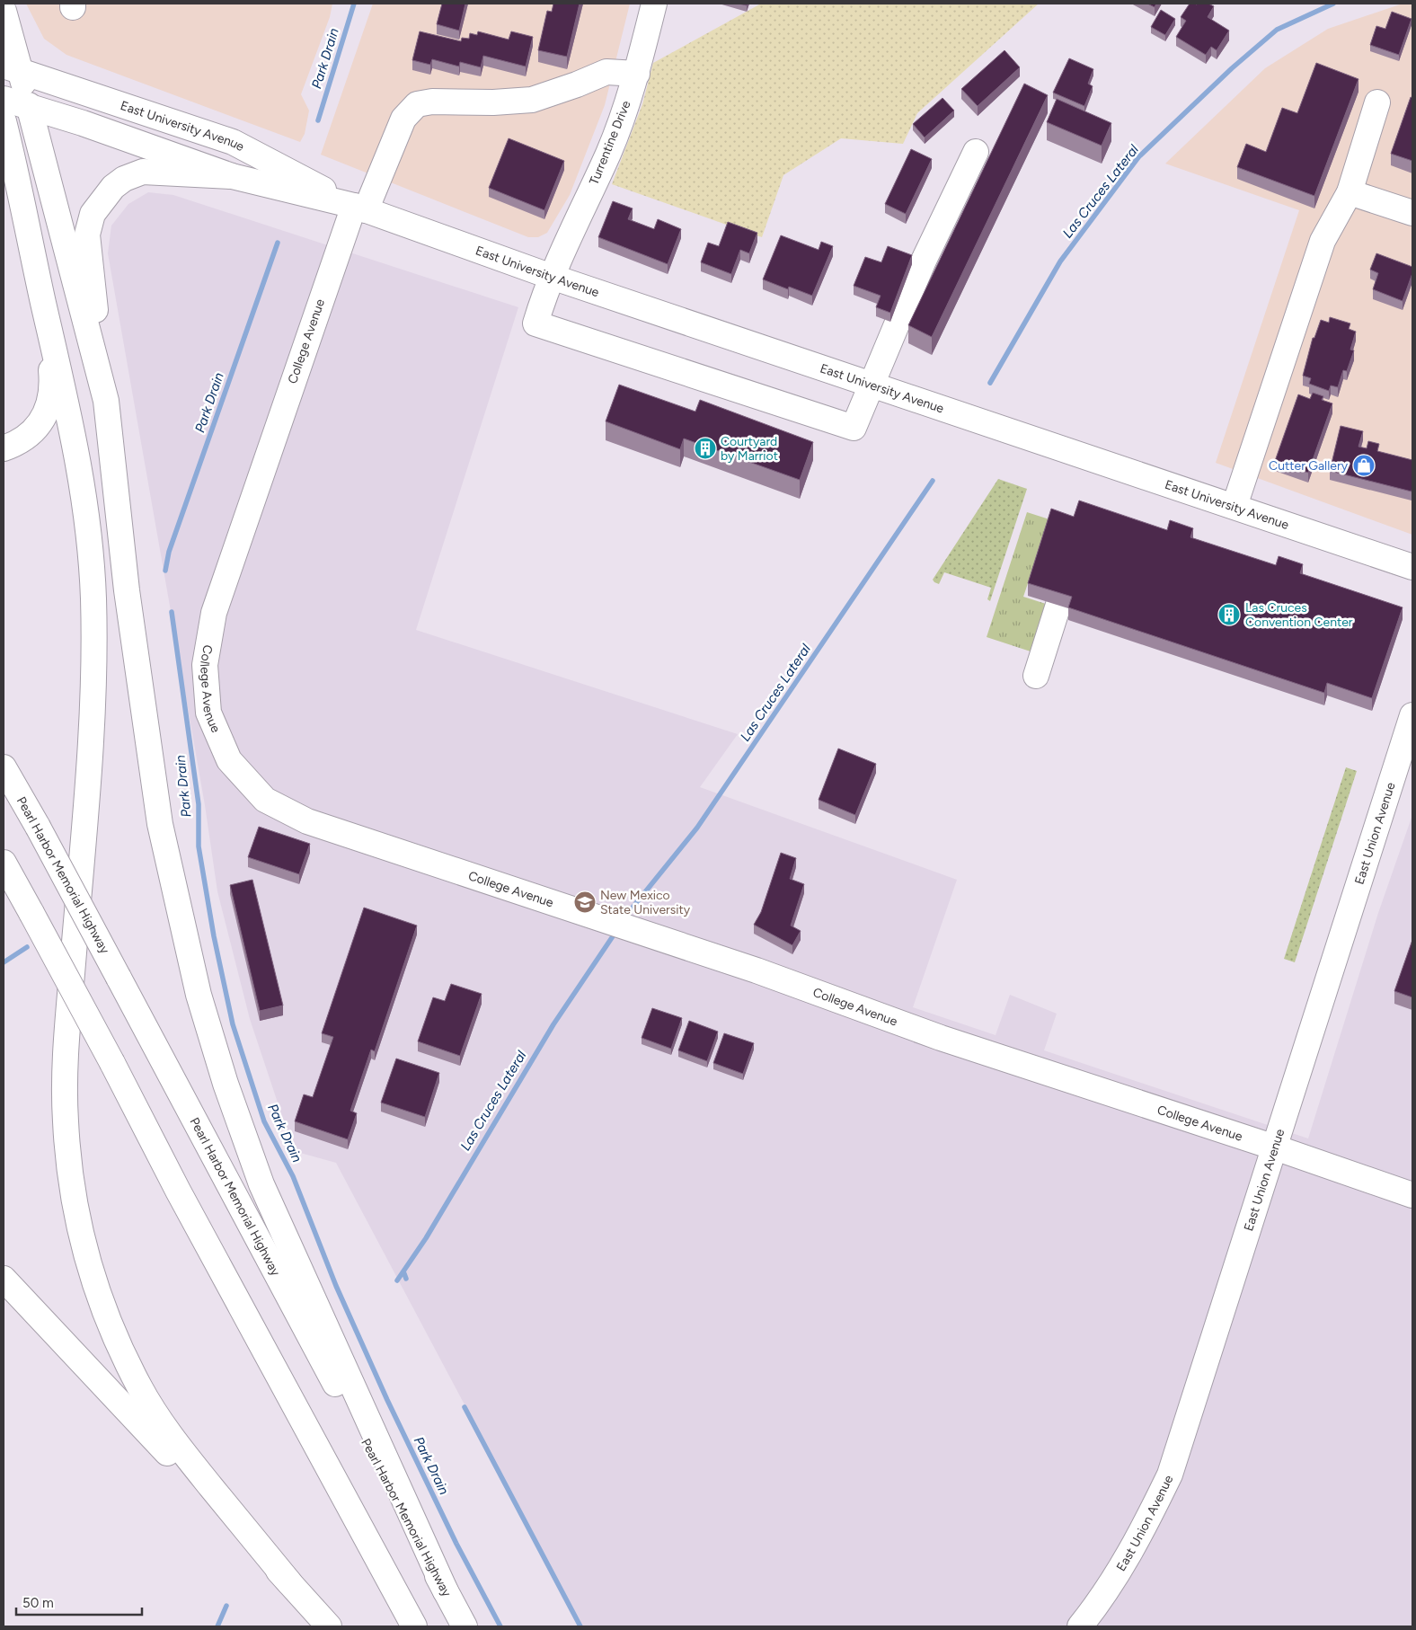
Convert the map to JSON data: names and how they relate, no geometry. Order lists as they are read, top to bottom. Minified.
{"streets":{"main road":["East University Avenue","Turrentine Drive","College Avenue","East Union Avenue","Pearl Harbor Memorial Highway"]},"crossings":[["East University Avenue","Turrentine Drive"],["East University Avenue","College Avenue"],["Turrentine Drive","College Avenue"],["College Avenue","East Union Avenue"]],"water":["Park Drain","Las Cruces Lateral"],"places":{"building":["Courtyard by Marriot","Las Cruces Convention Center"],"shop":["Cutter Gallery"],"school or university":["New Mexico State University"]},"scale_bar":"50 m"}
